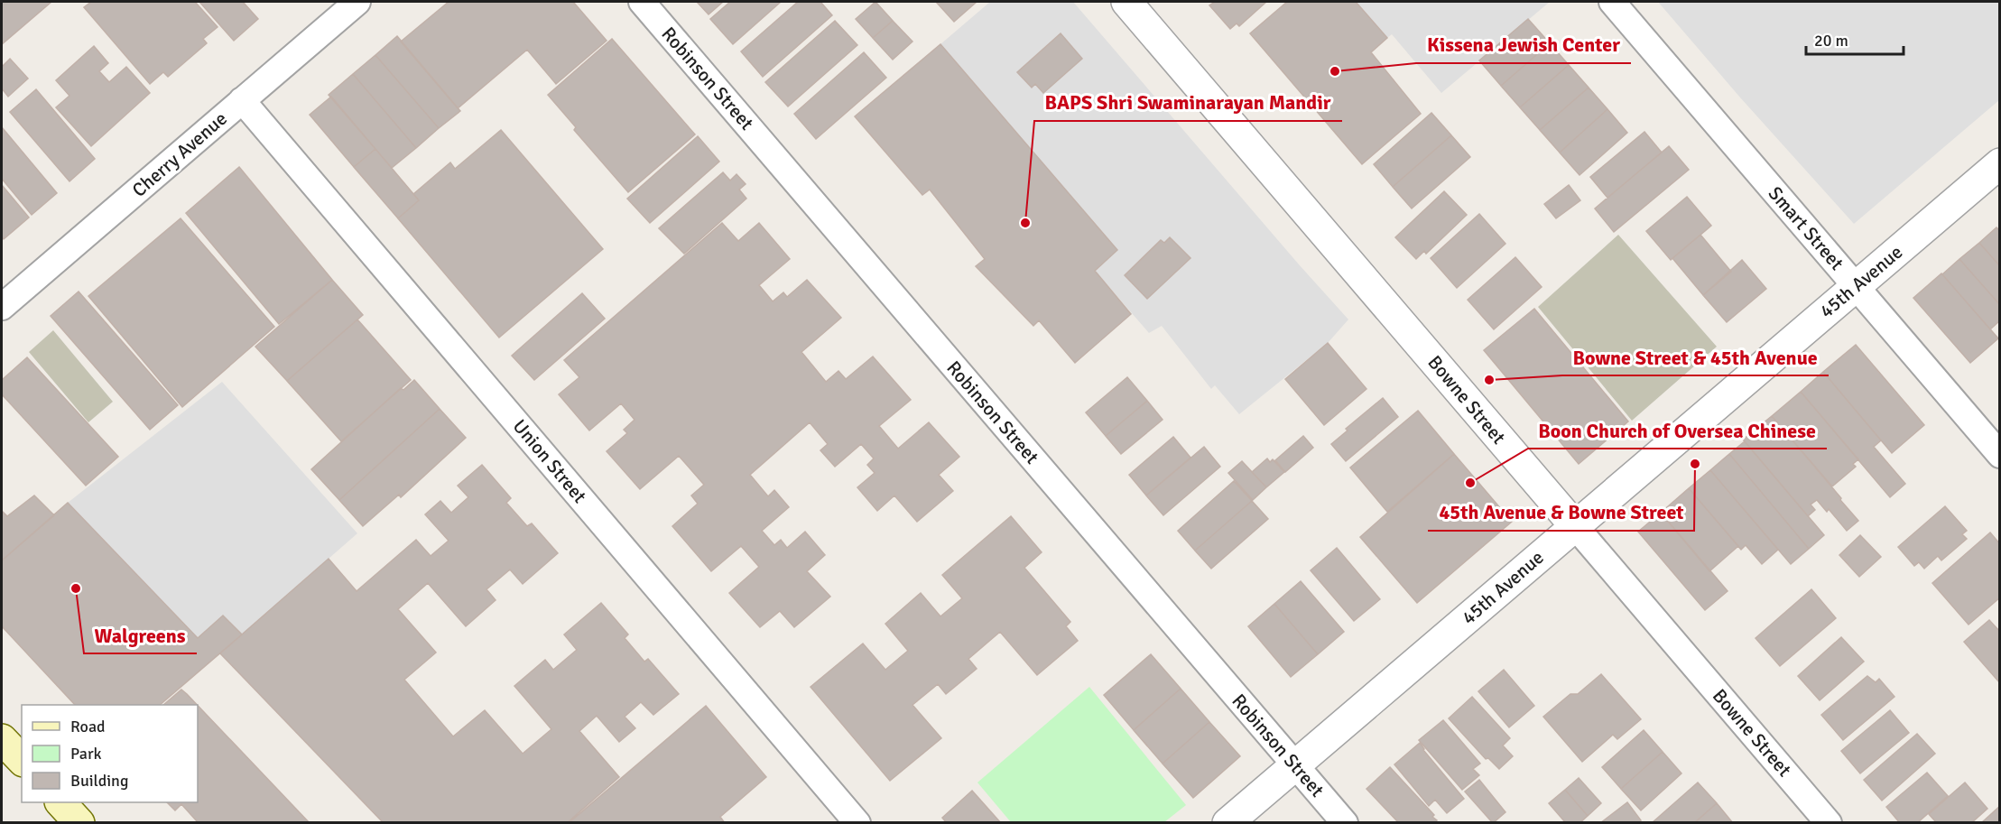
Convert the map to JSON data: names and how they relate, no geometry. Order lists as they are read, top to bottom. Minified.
{"streets":{"street":["Robinson Street","Cherry Avenue","Smart Street","45th Avenue","Bowne Street","Union Street"]},"crossings":[["Robinson Street","45th Avenue"],["Cherry Avenue","Union Street"],["Smart Street","45th Avenue"],["45th Avenue","Bowne Street"]],"places":["Kissena Jewish Center","BAPS Shri Swaminarayan Mandir","Bowne Street & 45th Avenue","45th Avenue & Bowne Street","Boon Church of Oversea Chinese","Walgreens"],"legend":["Road","Park","Building"],"scale_bar":"20 m"}
